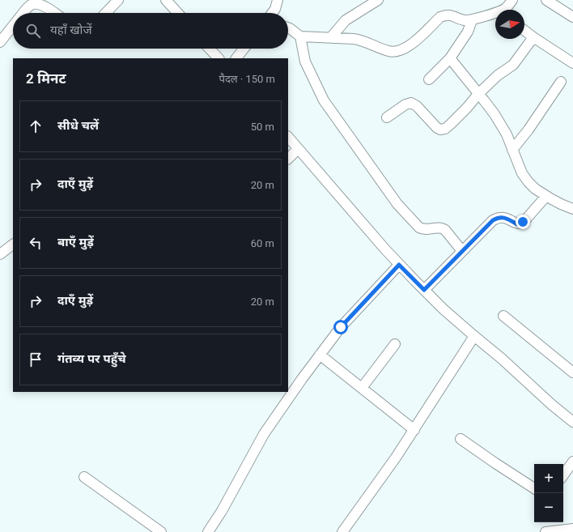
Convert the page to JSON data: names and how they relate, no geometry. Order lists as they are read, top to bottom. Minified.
{"north":"right","page":{"search":"यहाँ खोजें","heading":["2 मिनट","पैदल · 150 m"],"list":[["सीधे चलें","50 m"],["दाएँ मुड़ें","20 m"],["बाएँ मुड़ें","60 m"],["दाएँ मुड़ें","20 m"],"गंतव्य पर पहुँचे"],"map_buttons":["+","−"]}}
